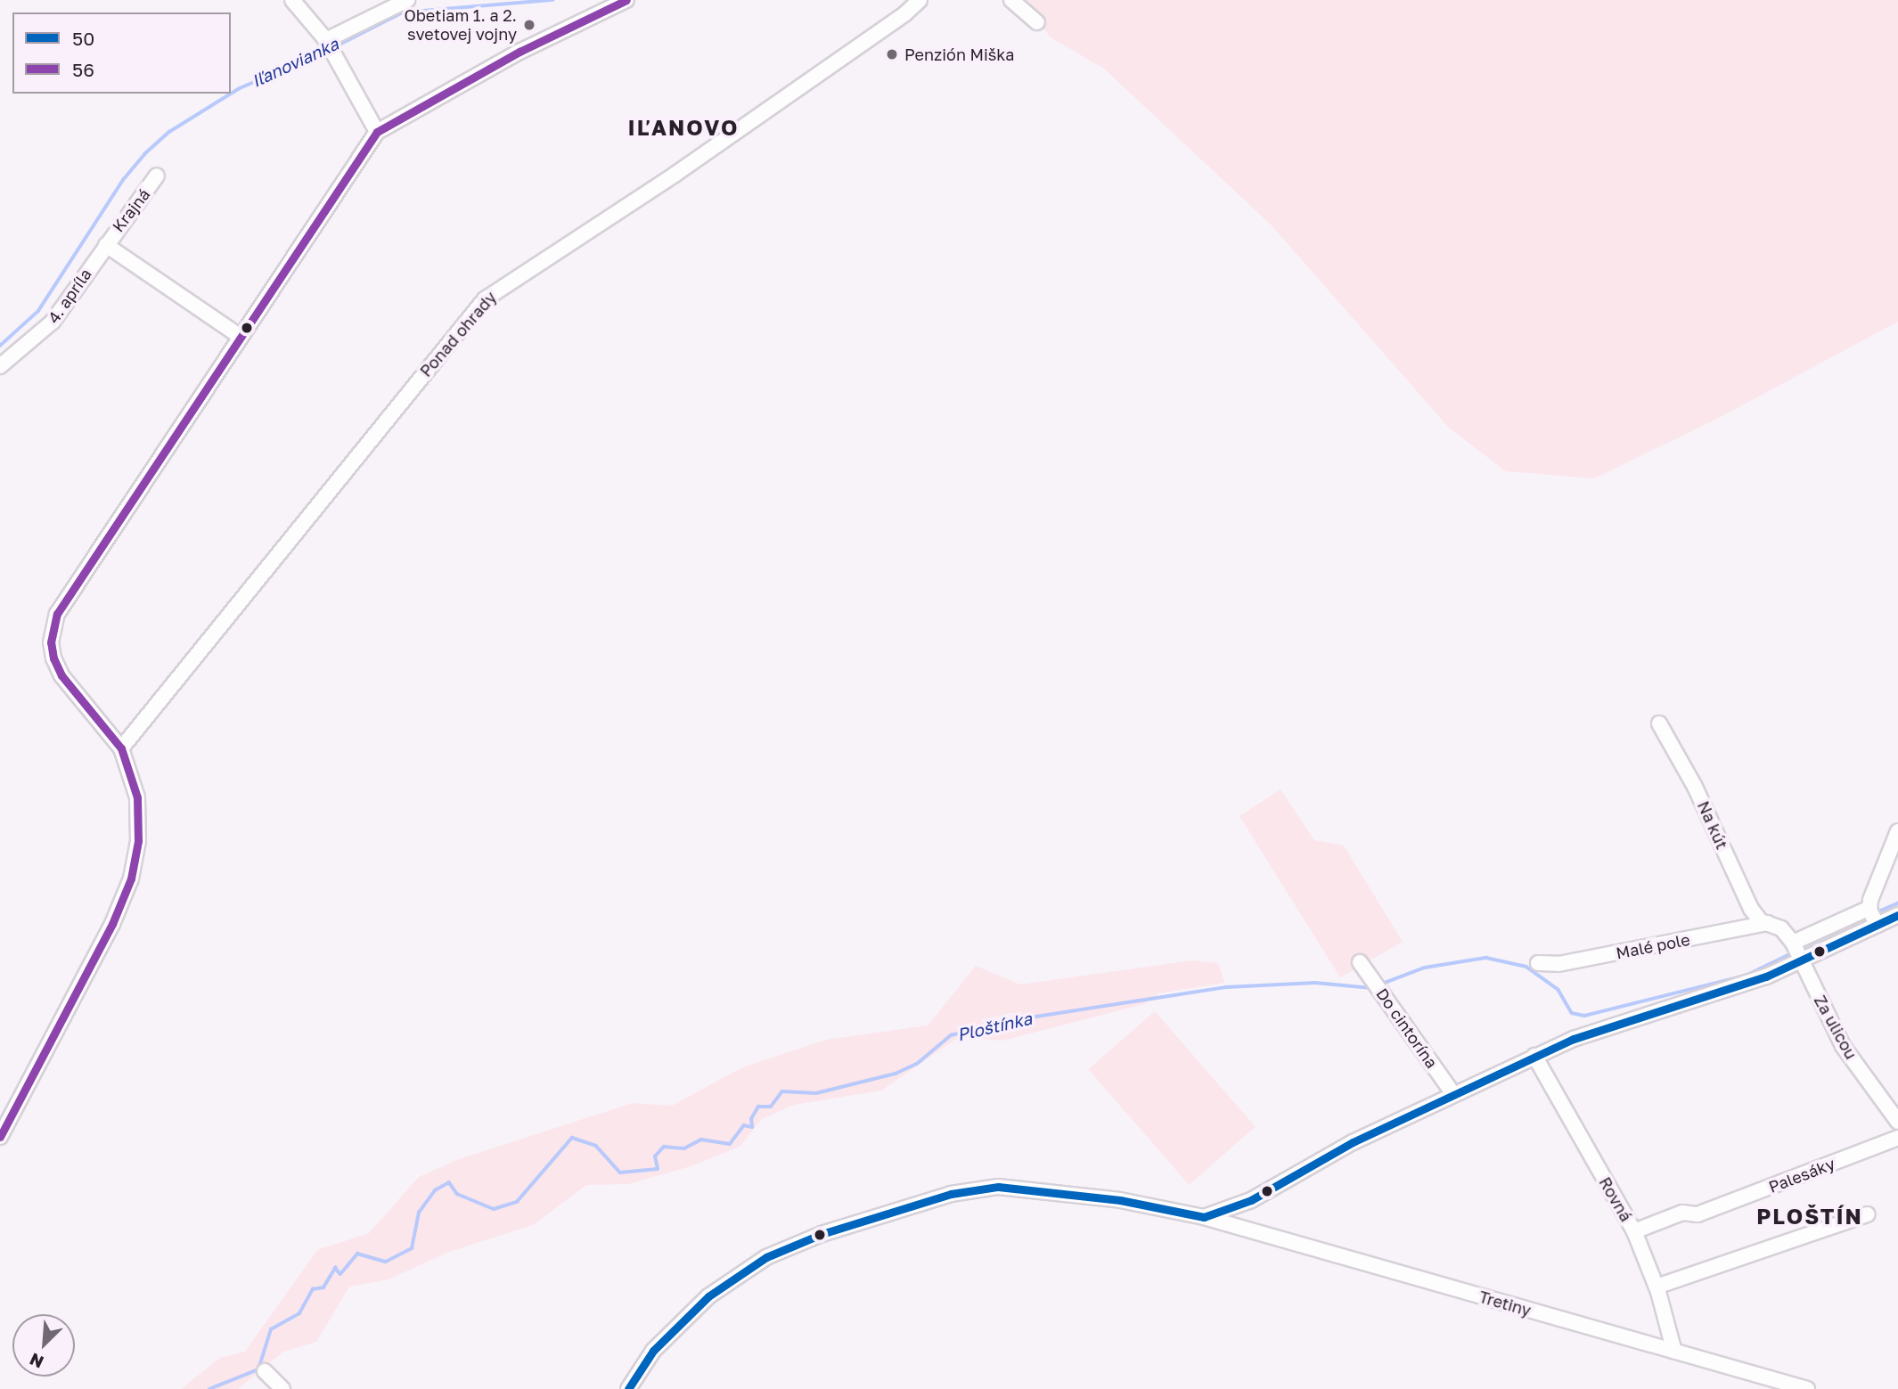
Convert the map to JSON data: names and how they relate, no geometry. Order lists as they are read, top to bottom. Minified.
{"streets":{"street":["Krajná","4. apríla","Ponad ohrady","Na kút","Malé pole","Za ulicou","Do cintorína","Palesáky","Rovná","Tretiny"]},"crossings":[["Krajná","4. apríla"],["Na kút","Malé pole"],["Na kút","Za ulicou"],["Palesáky","Rovná"],["Rovná","Tretiny"]],"districts":["IĽANOVO","PLOŠTÍN"],"water":["Iľanovianka","Ploštínka"],"places":["Obetiam 1. a 2. svetovej vojny","Penzión Miška"],"lines":["transit line 56","transit line 50"],"legend":["50","56"],"north":"bottom left"}
